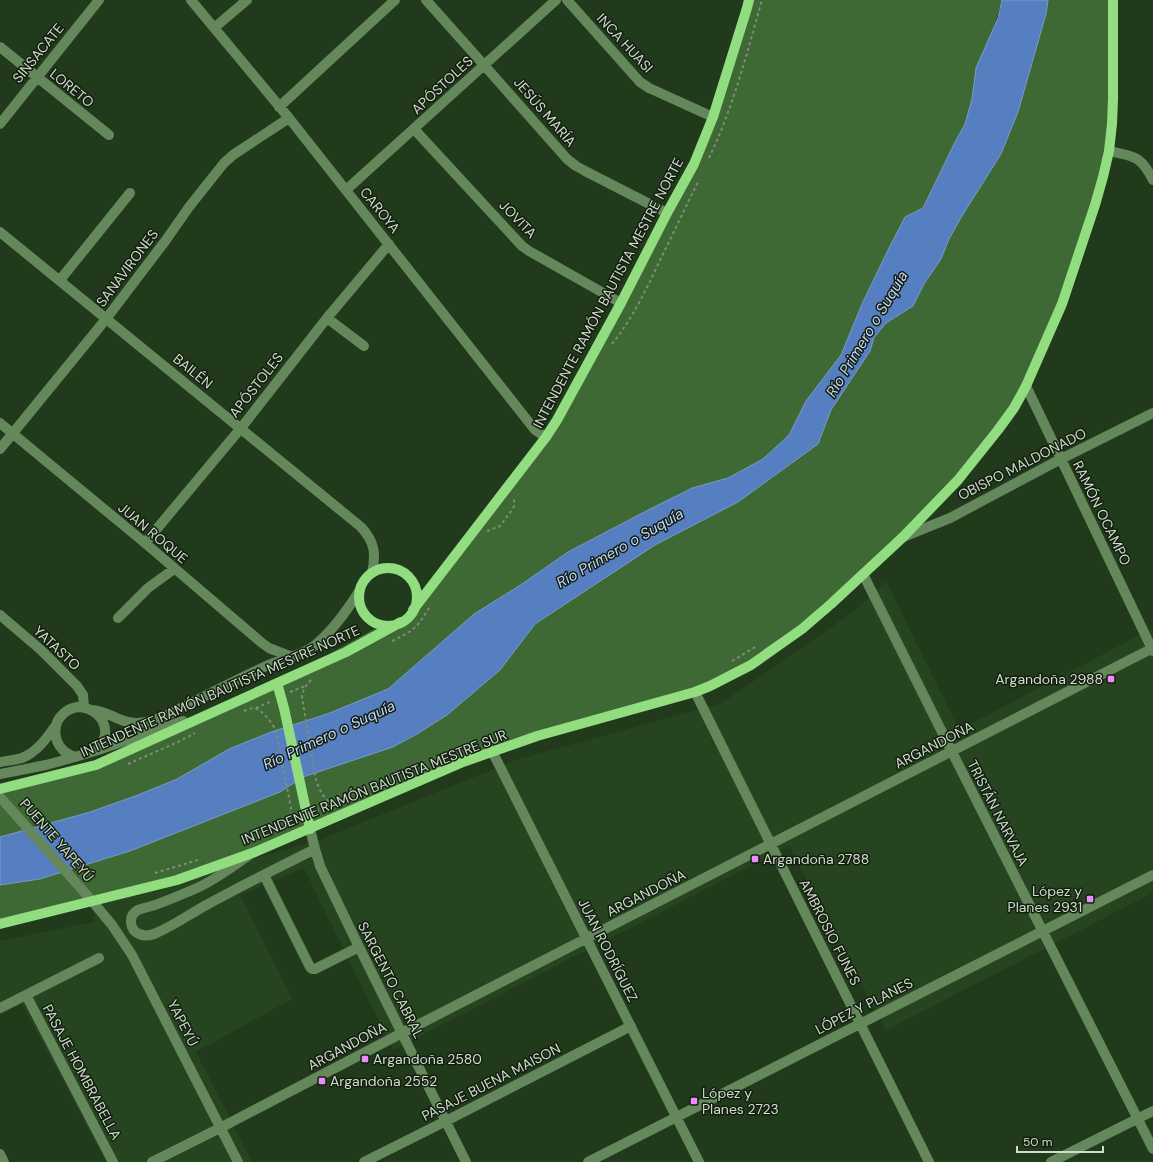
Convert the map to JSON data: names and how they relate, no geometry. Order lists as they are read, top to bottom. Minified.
{"streets":{"main road":["INTENDENTE RAMÓN BAUTISTA MESTRE NORTE","INTENDENTE RAMÓN BAUTISTA MESTRE SUR"],"street":["INCA HUASI","SINSACATE","APÓSTOLES","LORETO","JESÚS MARÍA","CAROYA","JOVITA","SANAVIRONES","BAILÉN","OBISPO MALDONADO","RAMÓN OCAMPO","JUAN ROQUE","YATASTO","ARGANDOÑA","TRISTÁN NARVAJA","PUENTE YAPEYÚ","AMBROSIO FUNES","JUAN RODRÍGUEZ","SARGENTO CABRAL","LÓPEZ Y PLANES","YAPEYÚ","PASAJE HOMBRABELLA","PASAJE BUENA MAISON"]},"crossings":[["INCA HUASI","INTENDENTE RAMÓN BAUTISTA MESTRE NORTE"],["SINSACATE","LORETO"],["APÓSTOLES","JESÚS MARÍA"],["APÓSTOLES","CAROYA"],["APÓSTOLES","JOVITA"],["APÓSTOLES","BAILÉN"],["APÓSTOLES","JUAN ROQUE"],["JESÚS MARÍA","INTENDENTE RAMÓN BAUTISTA MESTRE NORTE"],["CAROYA","SANAVIRONES"],["CAROYA","INTENDENTE RAMÓN BAUTISTA MESTRE NORTE"],["JOVITA","INTENDENTE RAMÓN BAUTISTA MESTRE NORTE"],["SANAVIRONES","BAILÉN"],["SANAVIRONES","JUAN ROQUE"],["INTENDENTE RAMÓN BAUTISTA MESTRE NORTE","BAILÉN"],["OBISPO MALDONADO","RAMÓN OCAMPO"],["OBISPO MALDONADO","INTENDENTE RAMÓN BAUTISTA MESTRE SUR"],["RAMÓN OCAMPO","ARGANDOÑA"],["RAMÓN OCAMPO","INTENDENTE RAMÓN BAUTISTA MESTRE SUR"],["ARGANDOÑA","TRISTÁN NARVAJA"],["ARGANDOÑA","AMBROSIO FUNES"],["ARGANDOÑA","JUAN RODRÍGUEZ"],["ARGANDOÑA","SARGENTO CABRAL"],["ARGANDOÑA","YAPEYÚ"],["INTENDENTE RAMÓN BAUTISTA MESTRE SUR","TRISTÁN NARVAJA"],["INTENDENTE RAMÓN BAUTISTA MESTRE SUR","PUENTE YAPEYÚ"],["INTENDENTE RAMÓN BAUTISTA MESTRE SUR","AMBROSIO FUNES"],["INTENDENTE RAMÓN BAUTISTA MESTRE SUR","JUAN RODRÍGUEZ"],["INTENDENTE RAMÓN BAUTISTA MESTRE SUR","SARGENTO CABRAL"],["INTENDENTE RAMÓN BAUTISTA MESTRE SUR","YAPEYÚ"],["TRISTÁN NARVAJA","LÓPEZ Y PLANES"],["PUENTE YAPEYÚ","YAPEYÚ"],["AMBROSIO FUNES","LÓPEZ Y PLANES"],["JUAN RODRÍGUEZ","LÓPEZ Y PLANES"],["JUAN RODRÍGUEZ","PASAJE BUENA MAISON"],["SARGENTO CABRAL","PASAJE BUENA MAISON"]],"water":["Río Primero o Suquía"],"places":{"transit":["Argandoña 2988","Argandoña 2788","López y Planes 2931","Argandoña 2580","Argandoña 2552","López y Planes 2723"]},"scale_bar":"50 m"}
